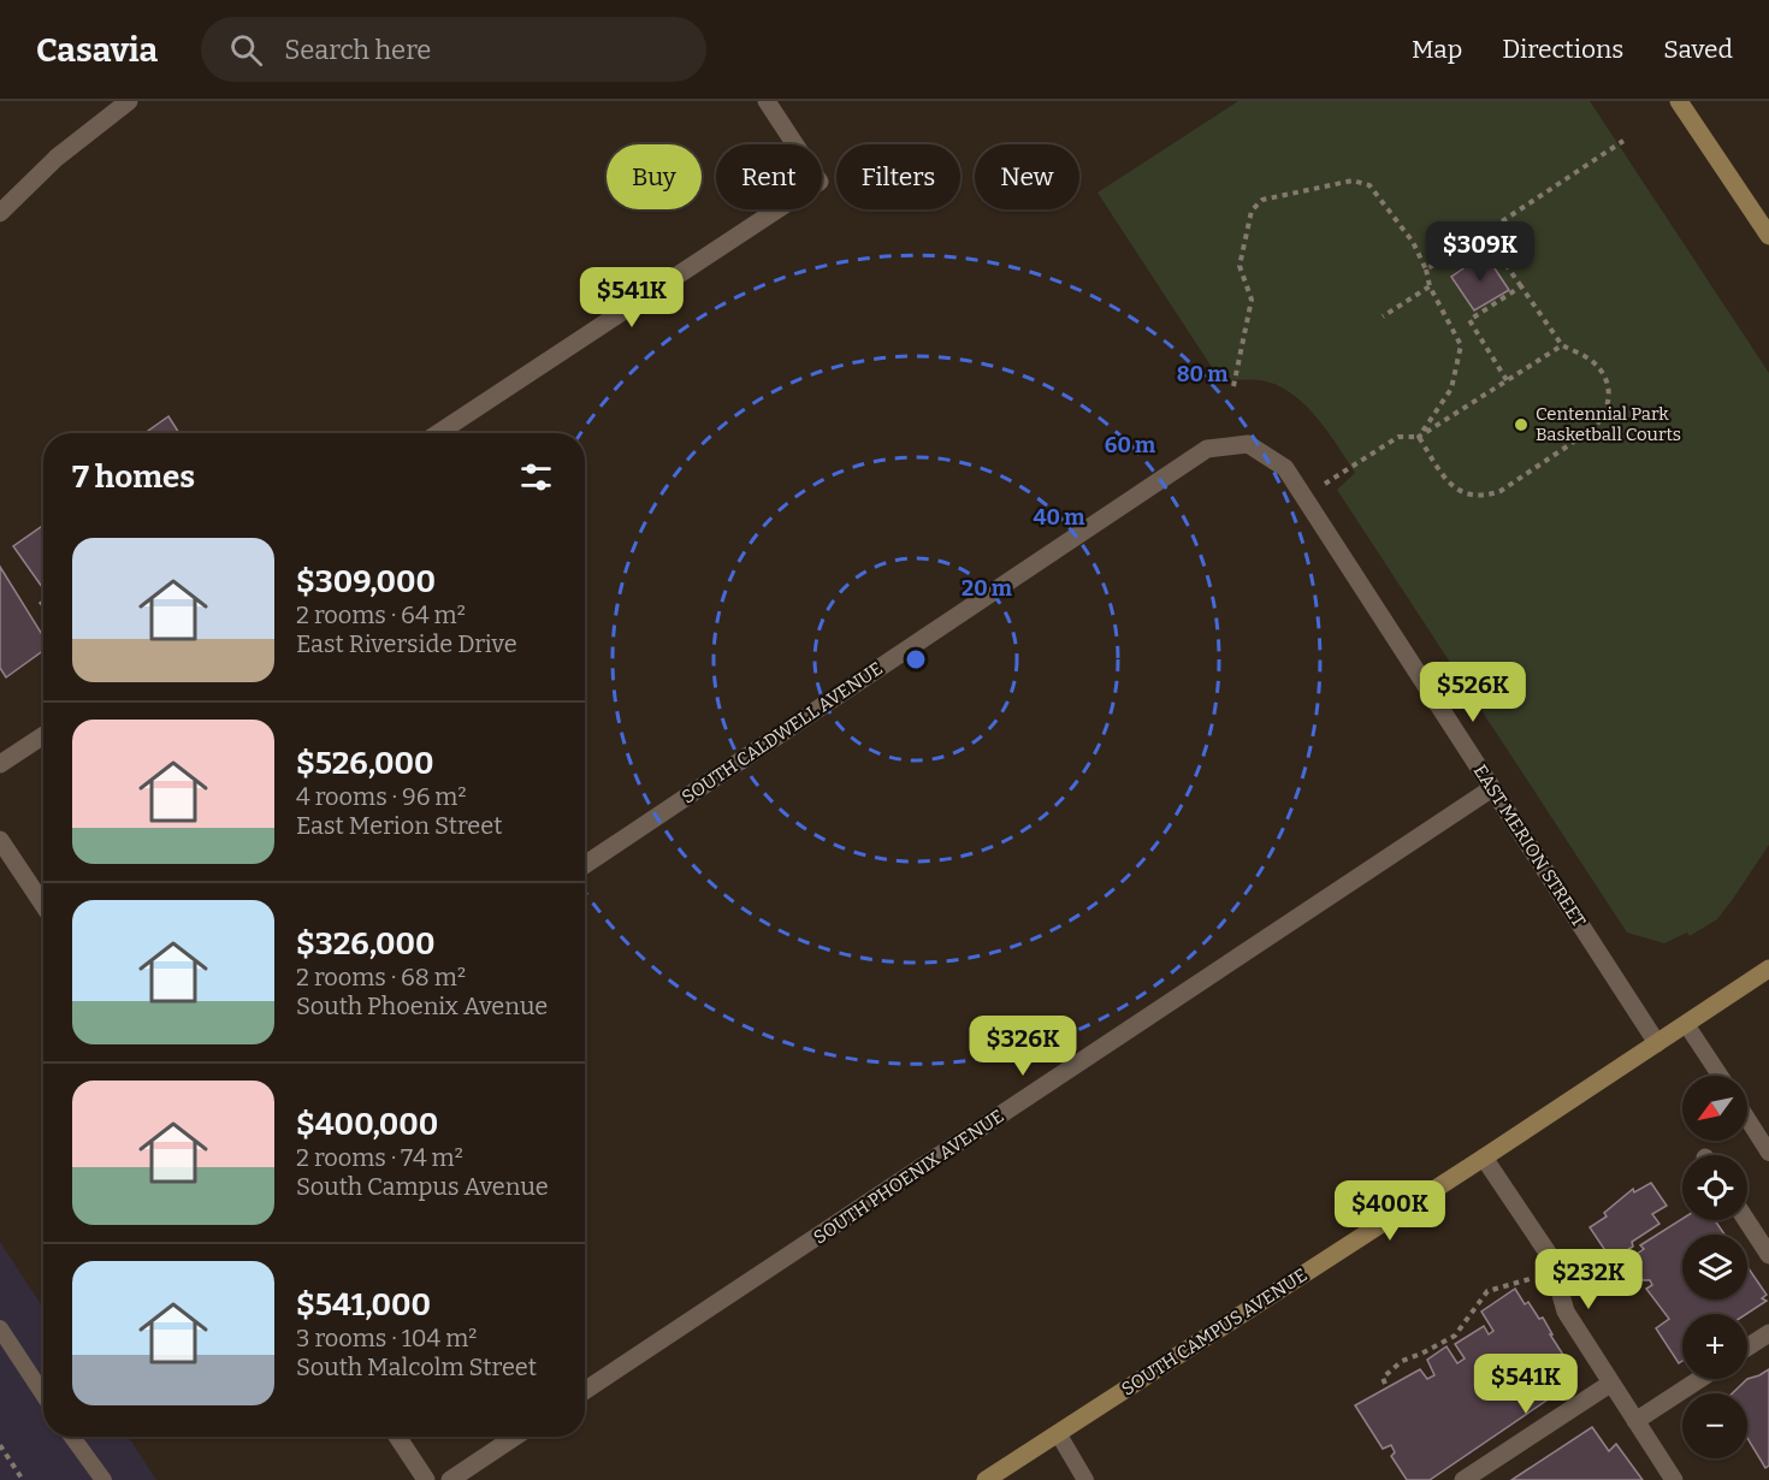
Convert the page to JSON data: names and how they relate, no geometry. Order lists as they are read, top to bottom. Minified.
{"streets":{"street":["SOUTH CALDWELL AVENUE","EAST MERION STREET","SOUTH PHOENIX AVENUE","SOUTH CAMPUS AVENUE"]},"crossings":[["SOUTH CALDWELL AVENUE","EAST MERION STREET"],["EAST MERION STREET","SOUTH PHOENIX AVENUE"],["EAST MERION STREET","SOUTH CAMPUS AVENUE"]],"places":["Centennial Park Basketball Courts"],"north":"bottom left","page":{"header":"Casavia","search":"Search here","nav":["Map","Directions","Saved"],"chip":["Buy","Rent","Filters","New"],"price":["$309K","$541K","$526K","$326K","$400K","$232K","$541K"],"heading":"7 homes","list":[{"name":"$309,000","note":"2 rooms · 64 m² · East Riverside Drive"},{"name":"$526,000","note":"4 rooms · 96 m² · East Merion Street"},{"name":"$326,000","note":"2 rooms · 68 m² · South Phoenix Avenue"},{"name":"$400,000","note":"2 rooms · 74 m² · South Campus Avenue"},{"name":"$541,000","note":"3 rooms · 104 m² · South Malcolm Street"}],"map_buttons":["+","−"]},"rings":["80 m","60 m","40 m","20 m"]}
